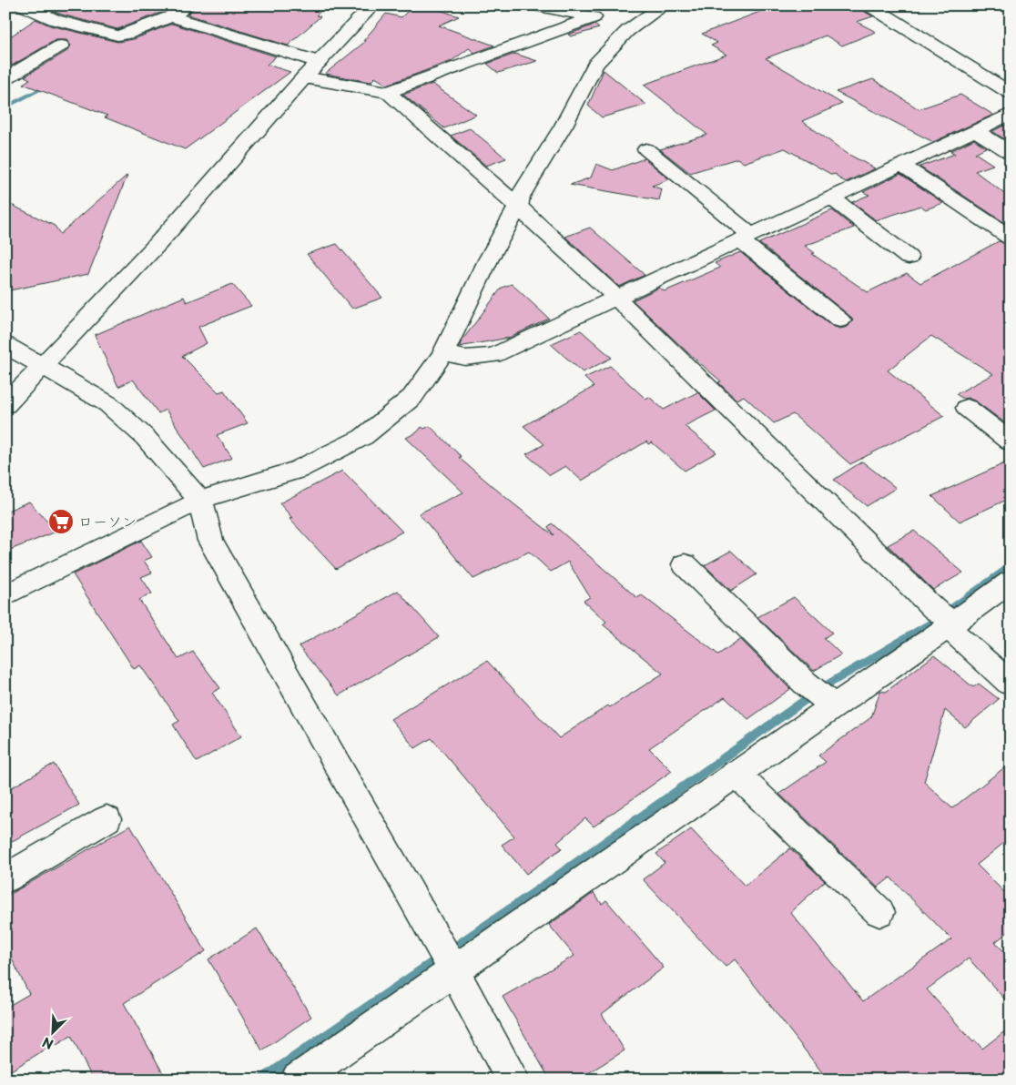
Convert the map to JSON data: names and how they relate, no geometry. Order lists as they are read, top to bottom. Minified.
{"places":{"supermarket":["ローソン"]},"north":"bottom left"}
